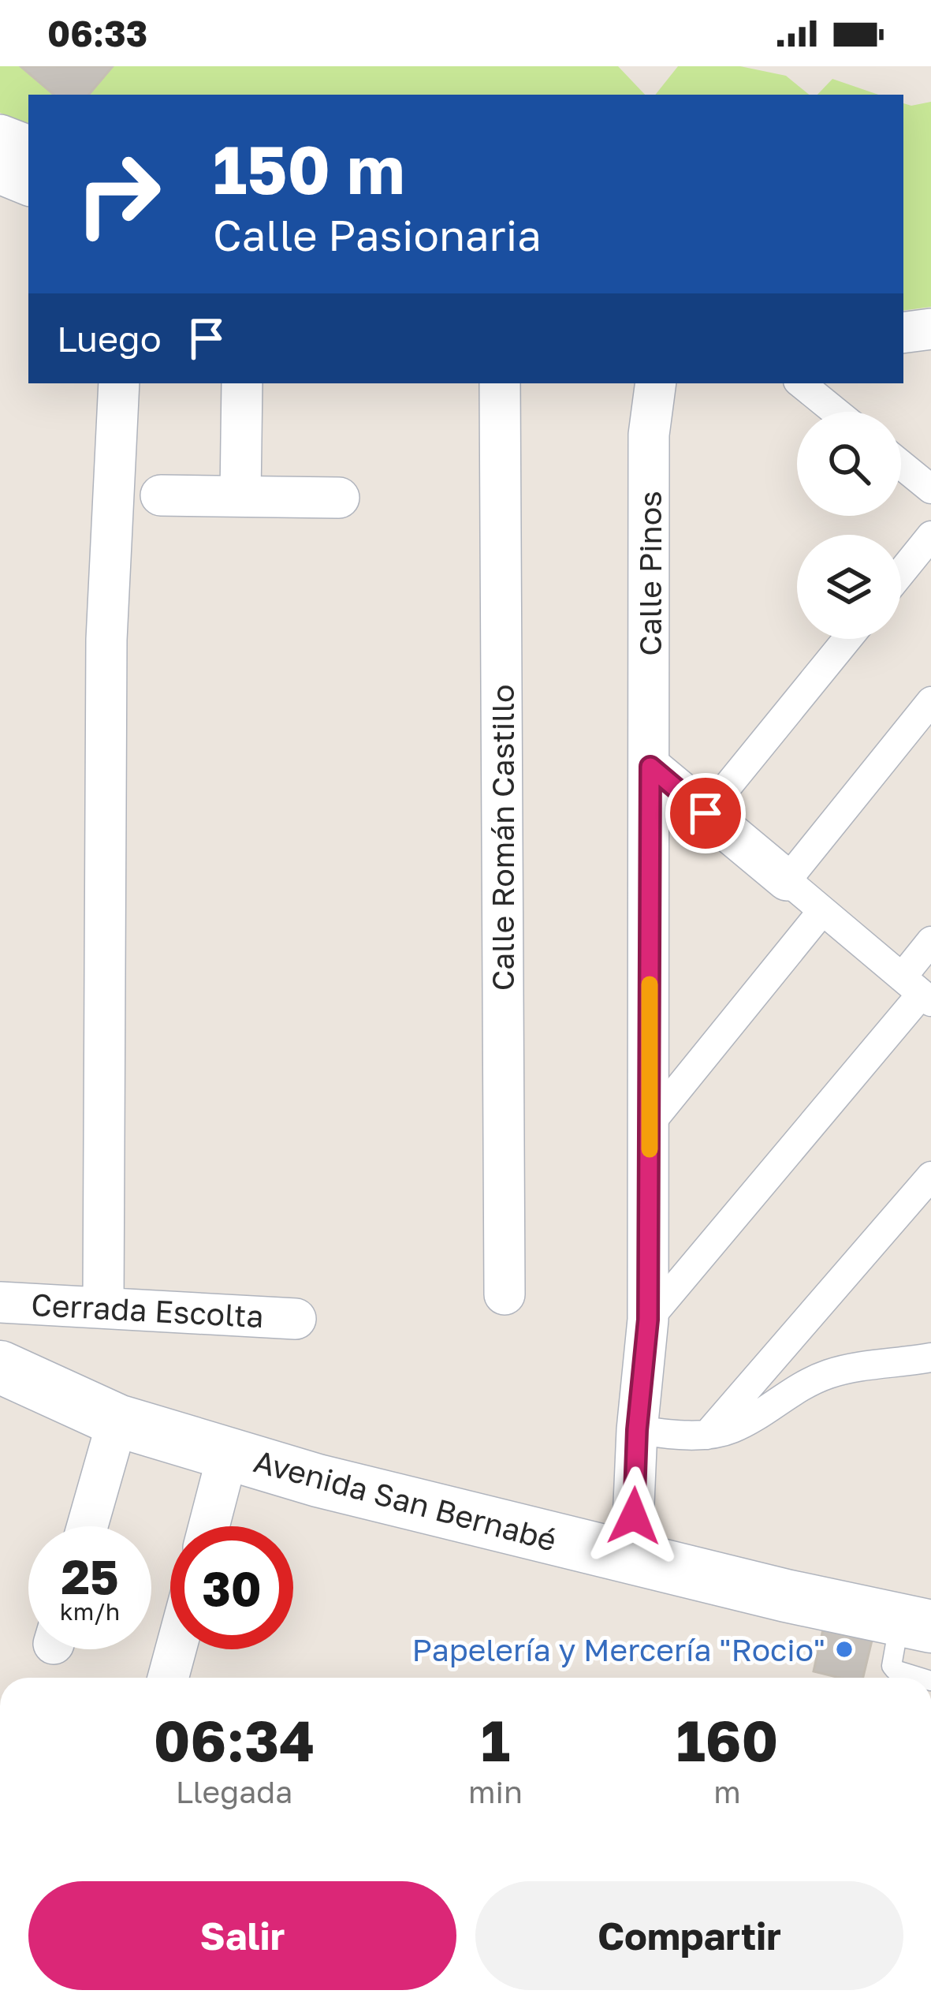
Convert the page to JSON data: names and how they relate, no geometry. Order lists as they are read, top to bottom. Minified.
{"streets":{"main road":["Avenida San Bernabé"],"street":["Calle Pinos","Calle Román Castillo","Cerrada Escolta"]},"crossings":[["Calle Pinos","Avenida San Bernabé"]],"places":["Papelería y Mercería \"Rocio\""],"page":{"status":"06:33","turn":["150 m","Calle Pasionaria"],"then":"Luego","speed":"25 km/h","limit":"30","eta":["06:34","Llegada","1","min","160","m"],"buttons":["Salir","Compartir"]}}
